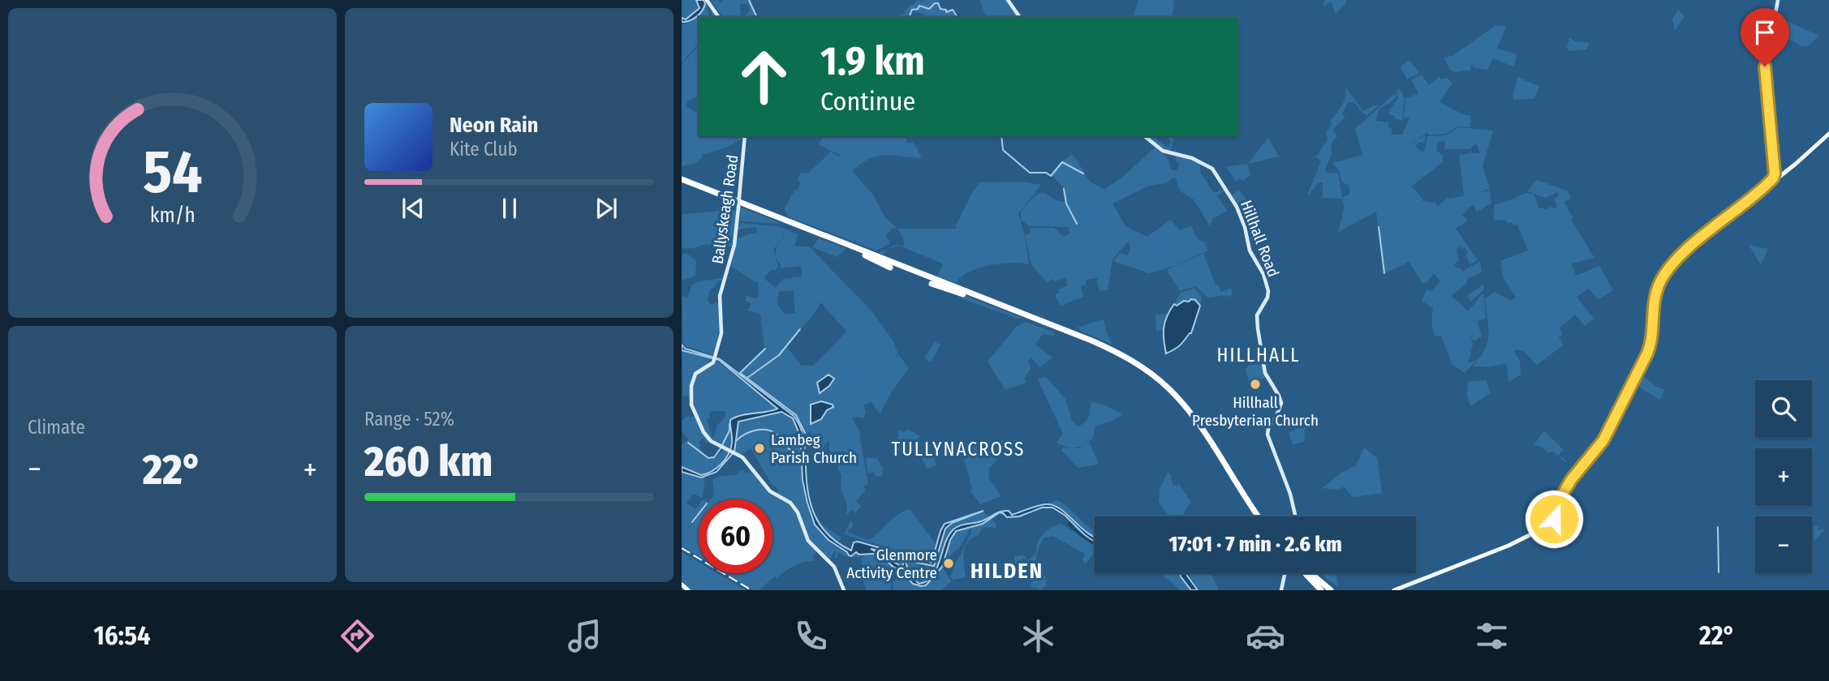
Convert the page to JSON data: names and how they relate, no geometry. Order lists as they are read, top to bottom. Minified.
{"streets":{"main road":["Ballyskeagh Road","Hillhall Road"]},"districts":["HILLHALL","TULLYNACROSS","HILDEN"],"places":["Hillhall Presbyterian Church","Lambeg Parish Church","Glenmore Activity Centre"],"page":{"turn":["1.9 km","Continue"],"song":["Neon Rain","Kite Club"],"tile":["Climate",["Range · 52%","260 km"]],"map_buttons":["+","−"],"heat":["−","22°","+"],"limit":"60","trip":"17:01 · 7 min · 2.6 km","tabs":["16:54","22°"],"gauge":["54","km/h"]}}
